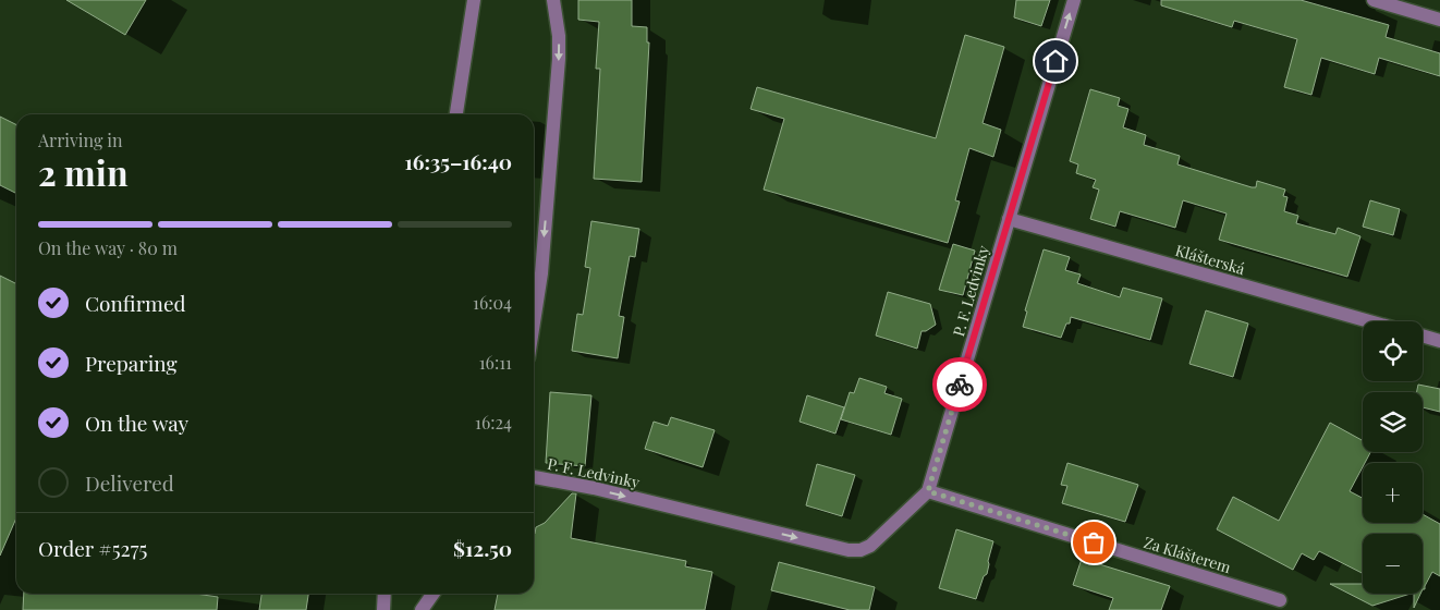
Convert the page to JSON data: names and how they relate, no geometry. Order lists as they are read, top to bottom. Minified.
{"streets":{"street":["Klášterská","P. F. Ledvinky","Za Klášterem"]},"crossings":[["Klášterská","P. F. Ledvinky"],["P. F. Ledvinky","Za Klášterem"]],"page":{"heading":["2 min","Arriving in","16:35–16:40"],"panel":["Order #5275","$12.50"],"bar":"On the way · 80 m","list":[["Confirmed","16:04"],["Preparing","16:11"],["On the way","16:24"],"Delivered"],"map_buttons":["+","−"]}}
